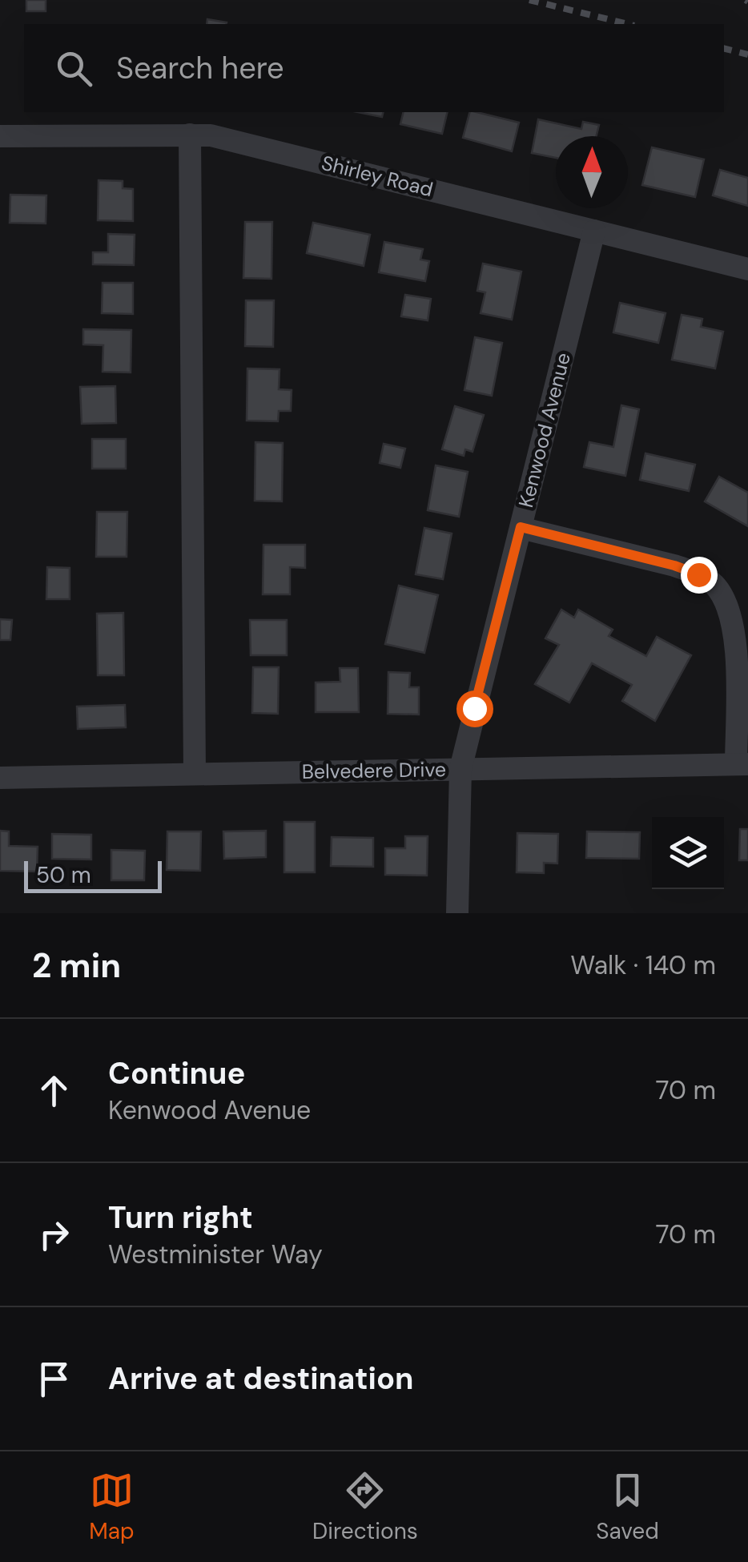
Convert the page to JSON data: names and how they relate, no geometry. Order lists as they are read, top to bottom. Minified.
{"streets":{"street":["Shirley Road","Kenwood Avenue","Belvedere Drive"]},"crossings":[["Shirley Road","Kenwood Avenue"],["Kenwood Avenue","Belvedere Drive"]],"scale_bar":"50 m","north":"top","page":{"search":"Search here","scale":"50 m","heading":["2 min","Walk · 140 m"],"list":[["Continue","Kenwood Avenue","70 m"],["Turn right","Westminister Way","70 m"],"Arrive at destination"],"nav":["Map","Directions","Saved"]}}
